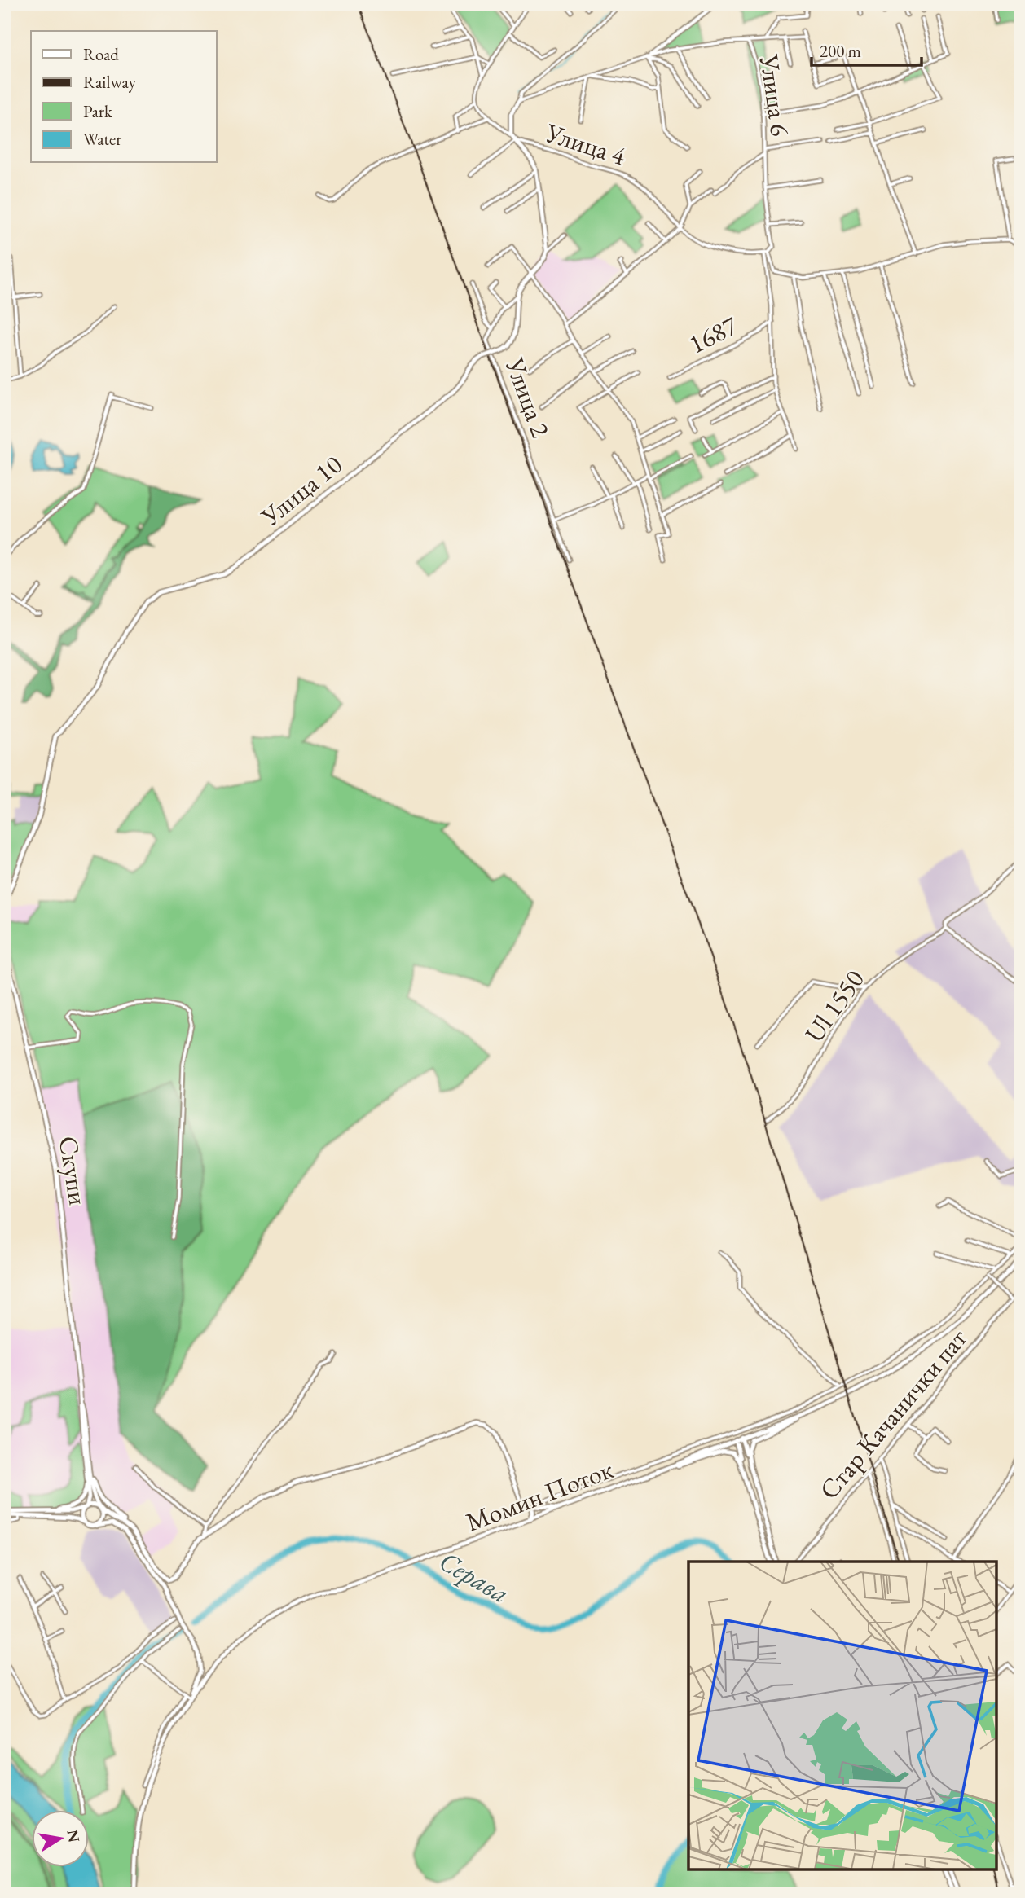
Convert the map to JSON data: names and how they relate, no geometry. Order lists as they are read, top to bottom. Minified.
{"streets":{"street":["Улица 6","Улица 4","1687","Улица 2","Улица 10","Ul 1550","Скупи","Стар Качанички пат","Момин Поток"]},"crossings":[["Улица 6","Улица 4"],["Улица 6","1687"],["Улица 4","1687"],["Улица 2","Улица 10"]],"water":["Серава"],"legend":["Road","Railway","Park","Water"],"scale_bar":"200 m","north":"right"}
